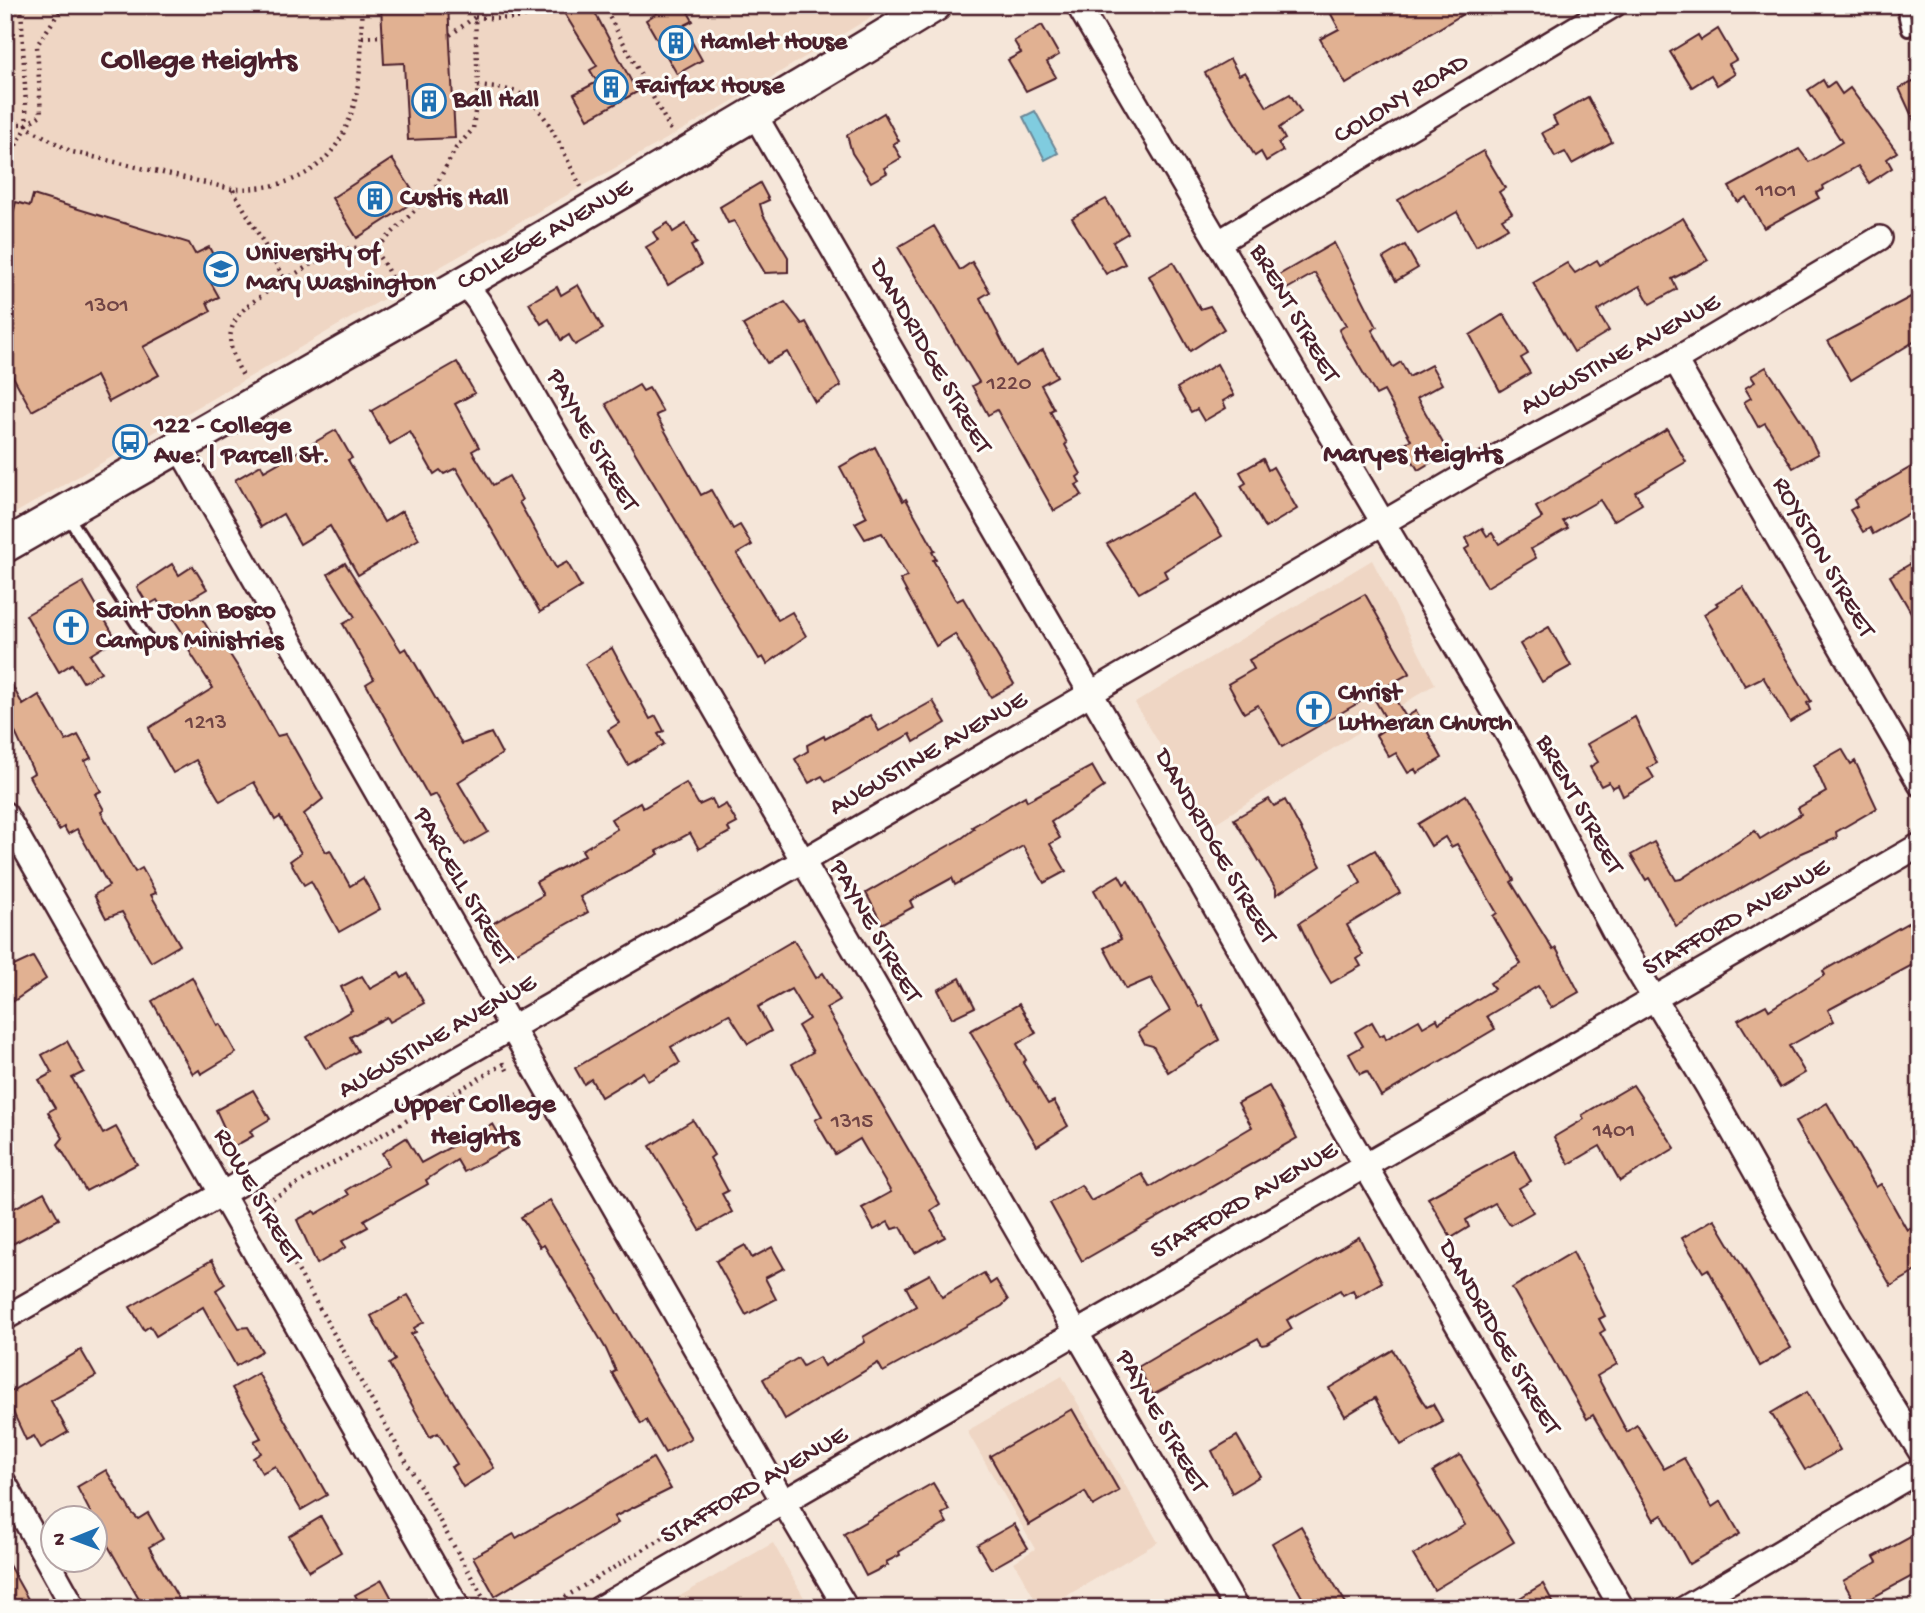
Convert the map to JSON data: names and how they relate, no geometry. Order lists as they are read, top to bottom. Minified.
{"streets":{"street":["COLONY ROAD","COLLEGE AVENUE","BRENT STREET","AUGUSTINE AVENUE","DANDRIDGE STREET","PAYNE STREET","ROYSTON STREET","PARCELL STREET","STAFFORD AVENUE","ROWE STREET"]},"crossings":[["COLONY ROAD","BRENT STREET"],["COLLEGE AVENUE","DANDRIDGE STREET"],["COLLEGE AVENUE","PAYNE STREET"],["COLLEGE AVENUE","PARCELL STREET"],["BRENT STREET","AUGUSTINE AVENUE"],["BRENT STREET","STAFFORD AVENUE"],["AUGUSTINE AVENUE","DANDRIDGE STREET"],["AUGUSTINE AVENUE","PAYNE STREET"],["AUGUSTINE AVENUE","ROYSTON STREET"],["AUGUSTINE AVENUE","PARCELL STREET"],["AUGUSTINE AVENUE","ROWE STREET"],["DANDRIDGE STREET","STAFFORD AVENUE"],["PAYNE STREET","STAFFORD AVENUE"],["PARCELL STREET","STAFFORD AVENUE"]],"districts":["College Heights","Maryes Heights","Upper College Heights"],"places":{"building":["Hamlet House","Fairfax House","Ball Hall","Custis Hall"],"school or university":["University of Mary Washington"],"bus stop":["122 - College Ave. | Parcell St."],"church":["Saint John Bosco Campus Ministries","Christ Lutheran Church"]},"house_numbers":["1101","1301","1220","1213","1315","1401"],"north":"left"}
